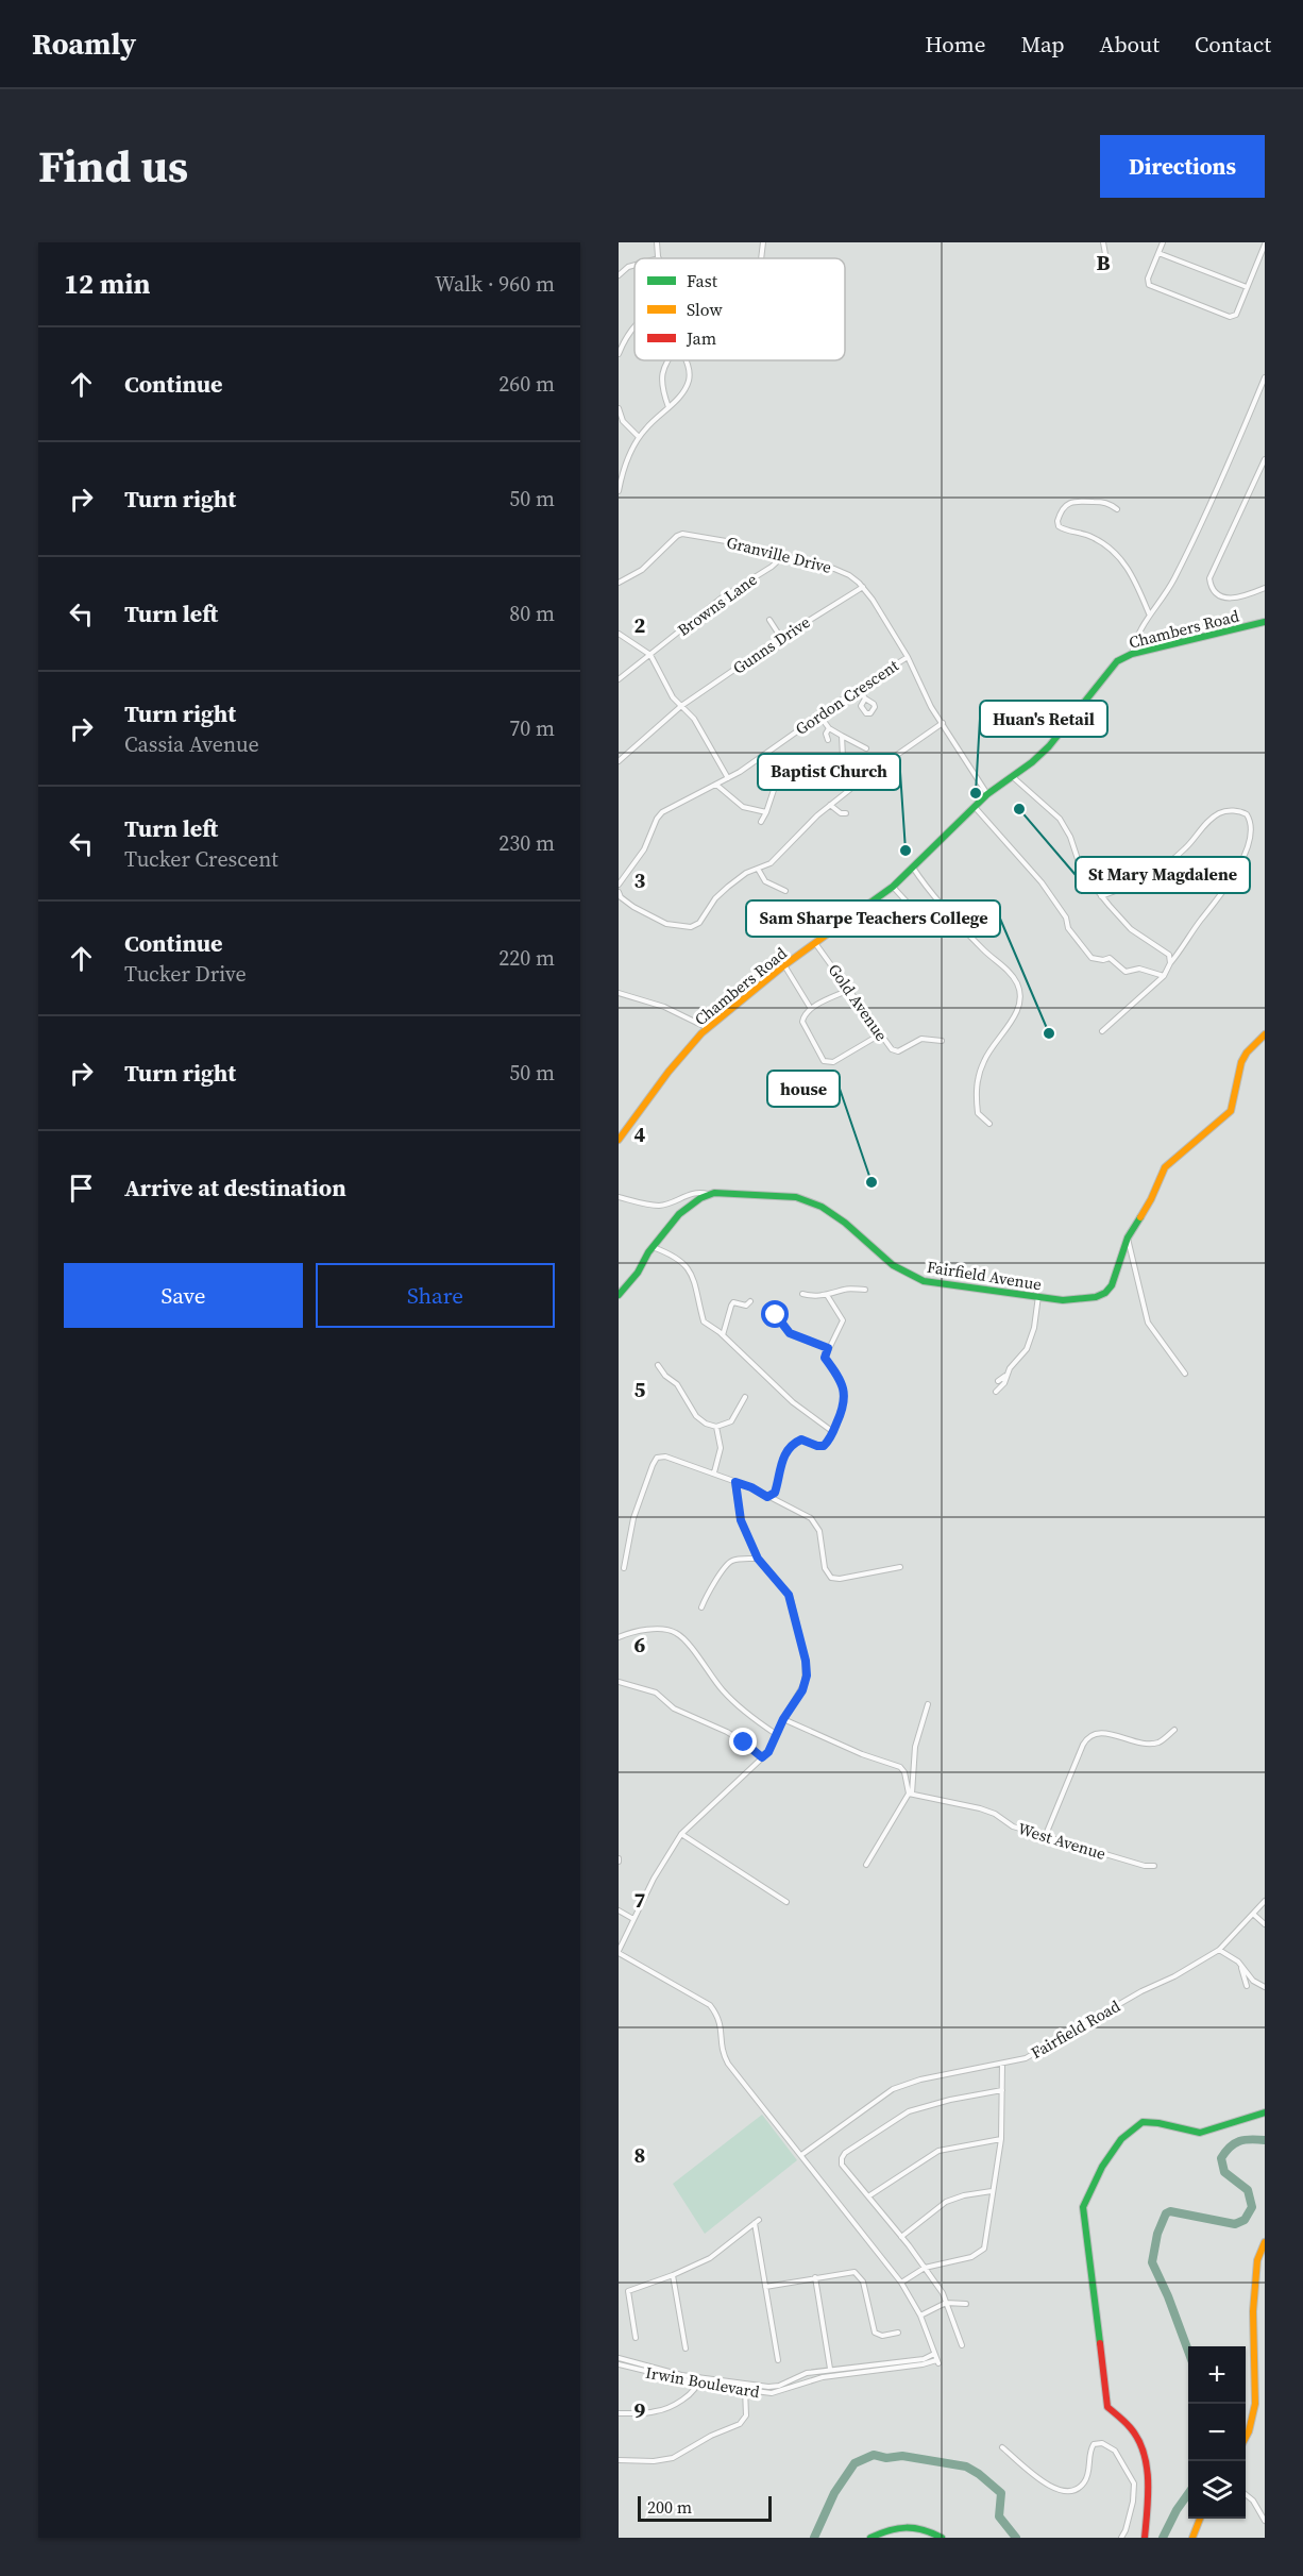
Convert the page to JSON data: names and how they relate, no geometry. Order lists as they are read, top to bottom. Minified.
{"streets":{"street":["Granville Drive","Browns Lane","Chambers Road","Gunns Drive","Gordon Crescent","Gold Avenue","Fairfield Avenue","West Avenue","Fairfield Road","Irwin Boulevard"]},"crossings":[["Granville Drive","Browns Lane"],["Granville Drive","Chambers Road"],["Granville Drive","Gunns Drive"],["Granville Drive","Gordon Crescent"],["Chambers Road","Gold Avenue"]],"places":["Huan's Retail","St Mary Magdalene","Baptist Church","Sam Sharpe Teachers College","house"],"legend":["Fast","Slow","Jam"],"scale_bar":"200 m","page":{"header":"Roamly","nav":["Home","Map","About","Contact"],"title":"Find us","buttons":["Directions",["Save","Share"]],"heading":["12 min","Walk · 960 m"],"list":[["Continue","260 m"],["Turn right","50 m"],["Turn left","80 m"],["Turn right","Cassia Avenue","70 m"],["Turn left","Tucker Crescent","230 m"],["Continue","Tucker Drive","220 m"],["Turn right","50 m"],"Arrive at destination"],"map_buttons":["+","−"],"scale":"200 m"},"grid":{"columns":["B"],"rows":["2","3","4","5","6","7","8","9"]}}
